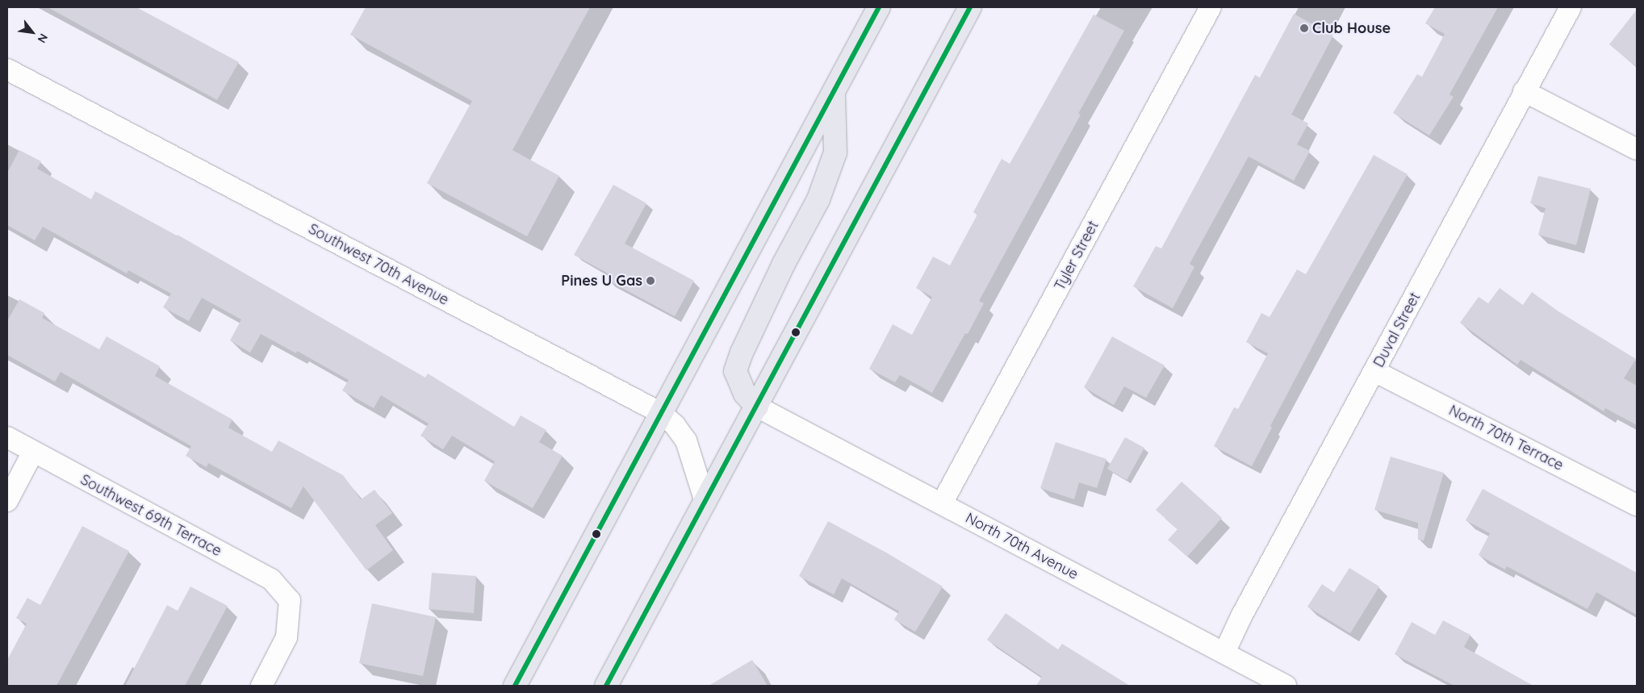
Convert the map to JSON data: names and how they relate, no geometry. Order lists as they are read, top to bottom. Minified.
{"streets":{"street":["Tyler Street","Southwest 70th Avenue","Duval Street","North 70th Terrace","Southwest 69th Terrace","North 70th Avenue"]},"crossings":[["Tyler Street","North 70th Avenue"],["Duval Street","North 70th Terrace"],["Duval Street","North 70th Avenue"]],"places":["Club House","Pines U Gas"],"north":"bottom right"}
